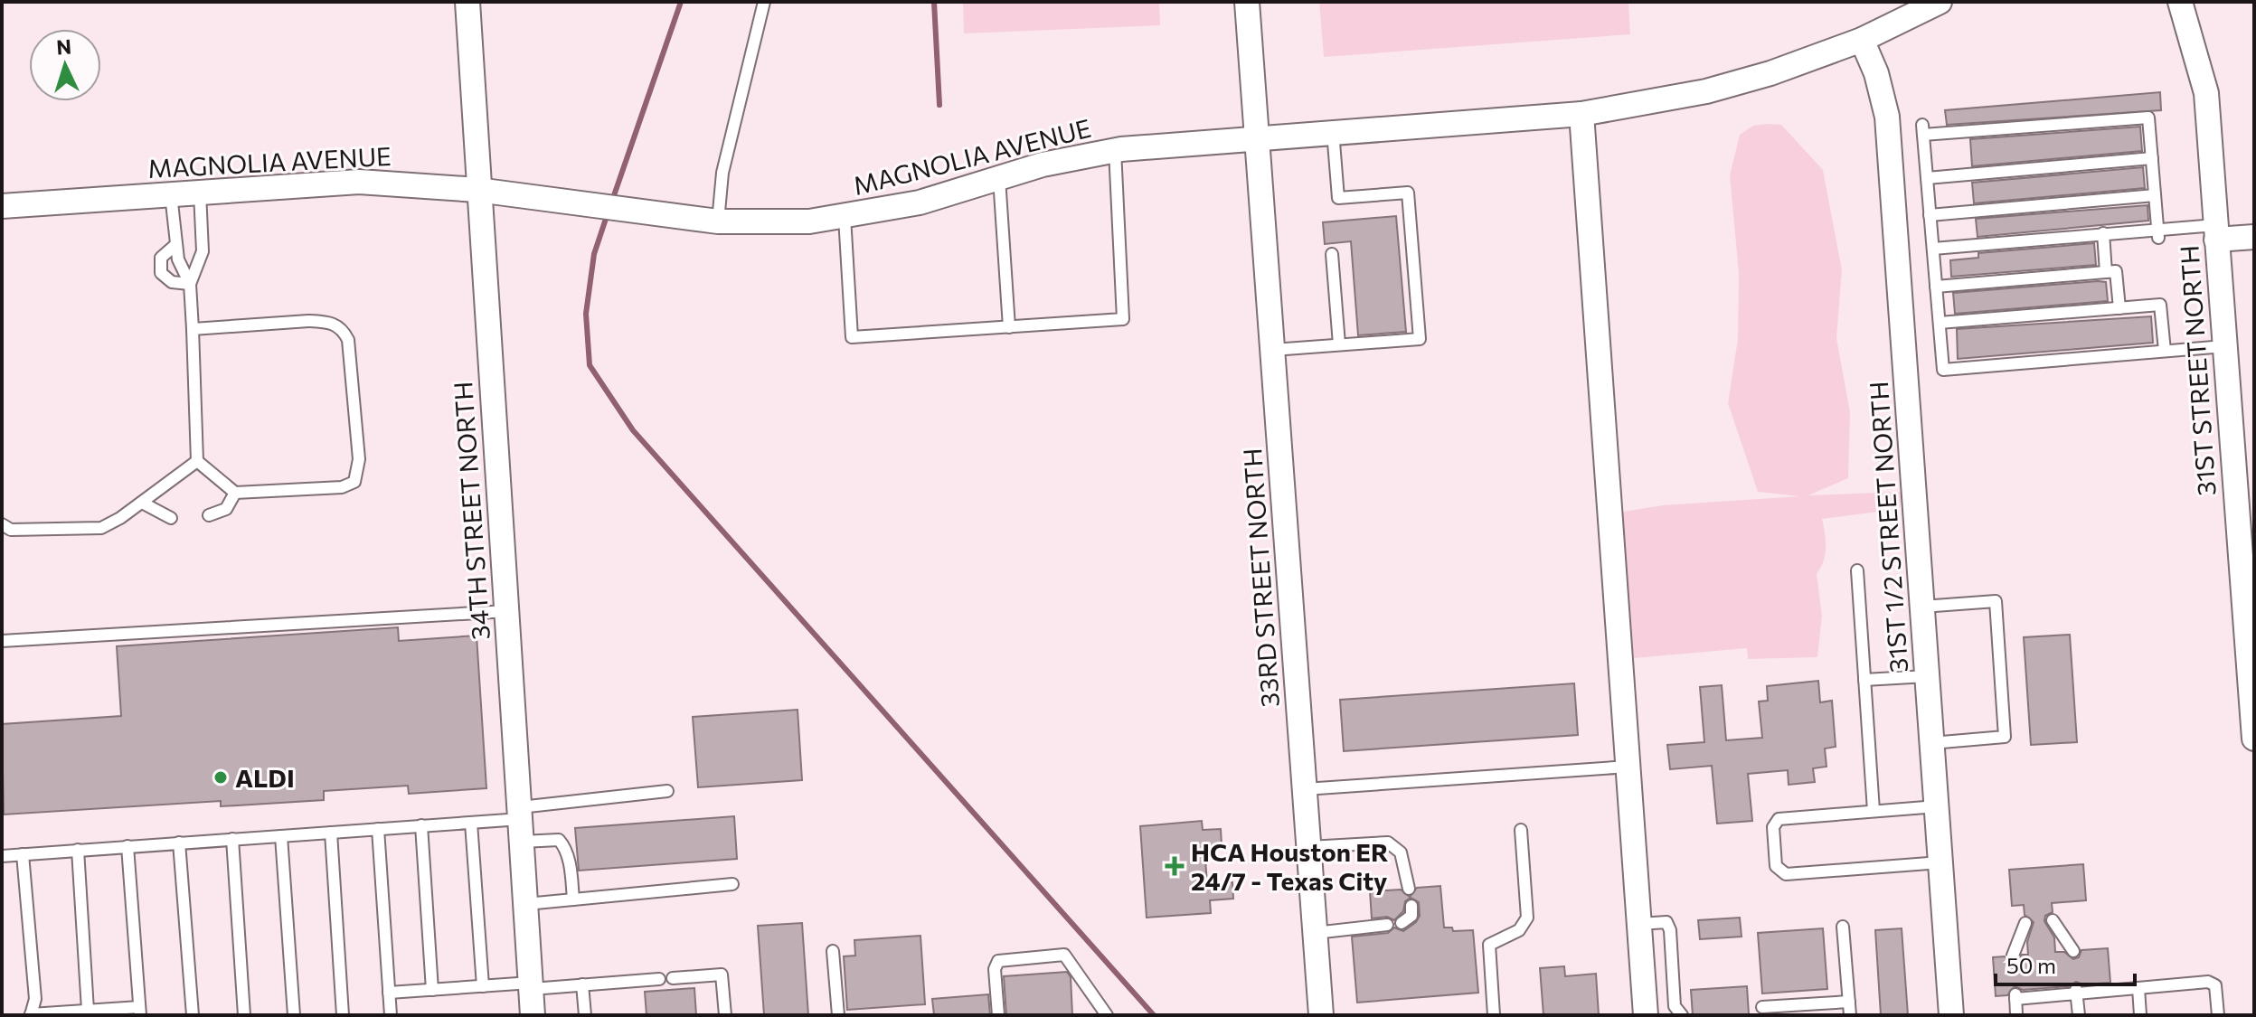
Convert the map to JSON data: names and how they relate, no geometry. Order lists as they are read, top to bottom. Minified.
{"streets":{"street":["MAGNOLIA AVENUE","31ST STREET NORTH","34TH STREET NORTH","31ST 1/2 STREET NORTH","33RD STREET NORTH"]},"crossings":[["MAGNOLIA AVENUE","34TH STREET NORTH"],["MAGNOLIA AVENUE","31ST 1/2 STREET NORTH"],["MAGNOLIA AVENUE","33RD STREET NORTH"]],"places":{"other":["ALDI"],"health":["HCA Houston ER 24/7 - Texas City"]},"scale_bar":"50 m","north":"top"}
